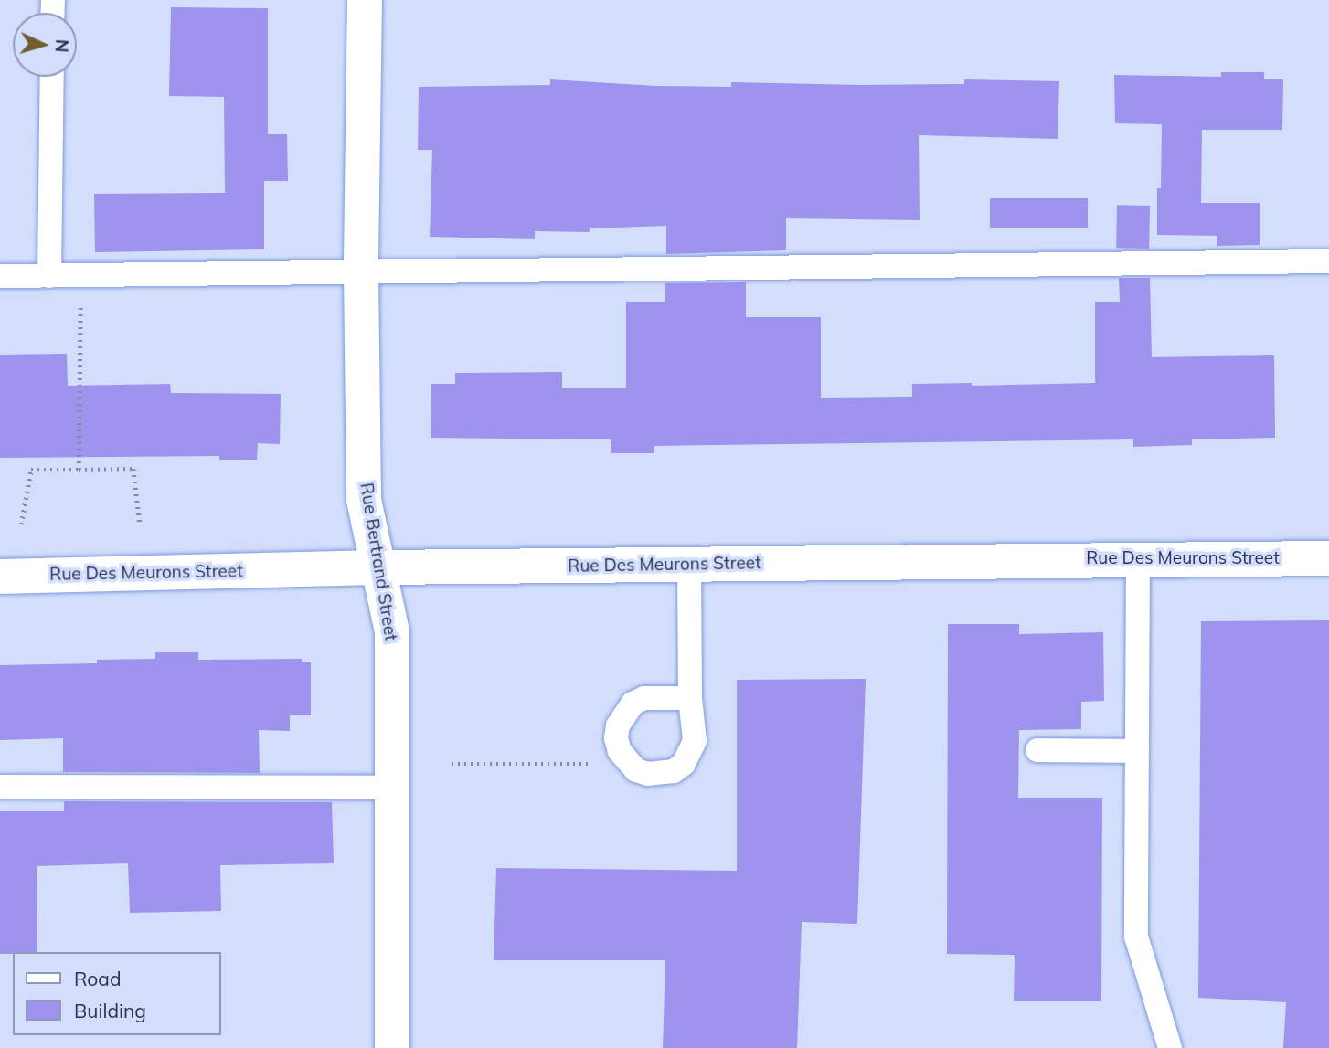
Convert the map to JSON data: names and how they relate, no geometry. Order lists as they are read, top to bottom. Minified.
{"streets":{"street":["Rue Des Meurons Street","Rue Bertrand Street"]},"crossings":[["Rue Des Meurons Street","Rue Bertrand Street"]],"legend":["Road","Building"],"north":"right"}
